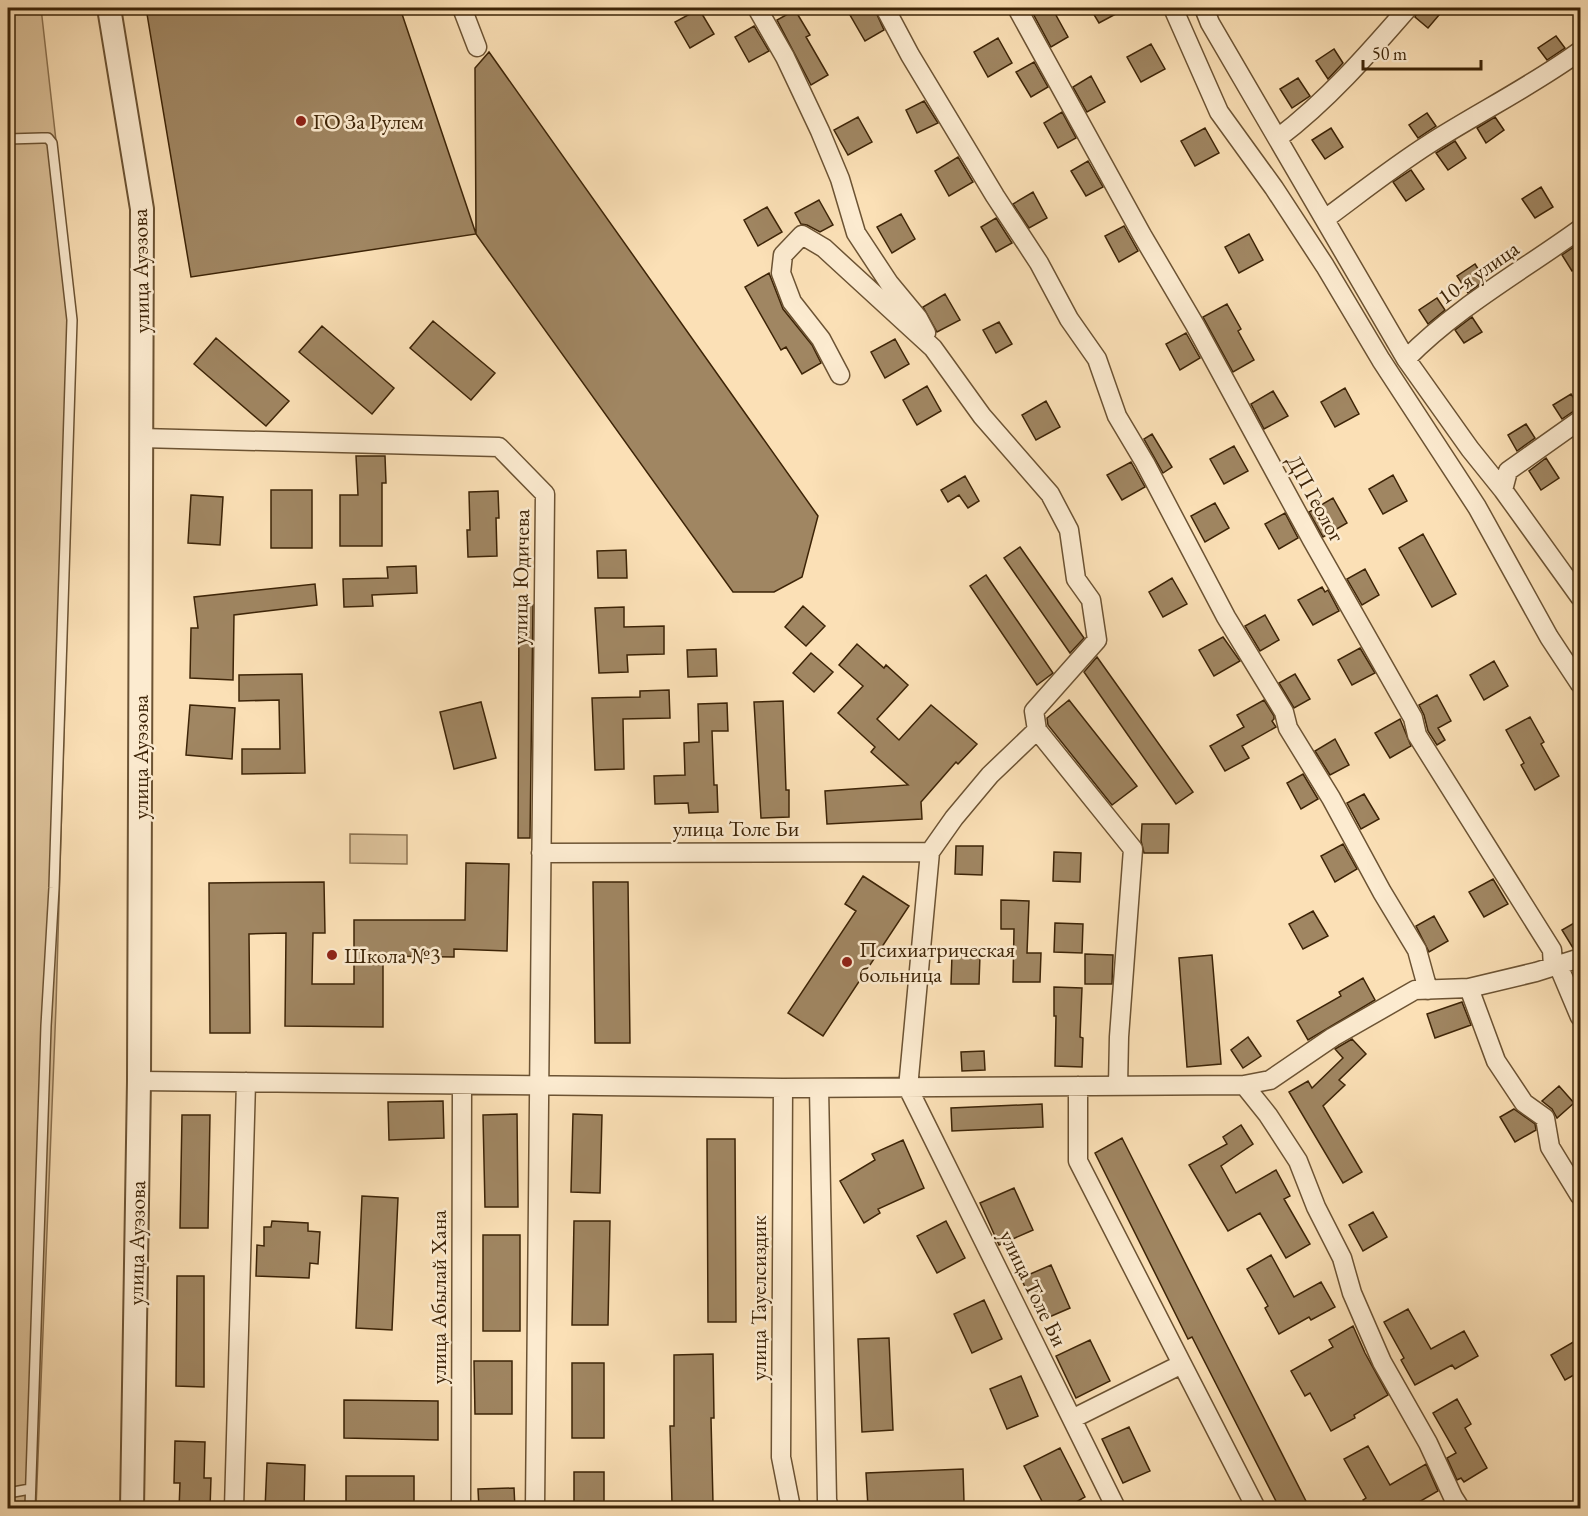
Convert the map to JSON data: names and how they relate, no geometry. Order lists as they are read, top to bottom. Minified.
{"streets":{"street":["улица Ауэзова","10-я улица","ДП Геолог","улица Юдичева","улица Толе Би","улица Абылай Хана","улица Тауелсиздик"]},"crossings":[["улица Ауэзова","улица Юдичева"],["улица Юдичева","улица Толе Би"]],"places":["ГО За Рулем","Школа №3","Психиатрическая больница"],"scale_bar":"50 m"}
